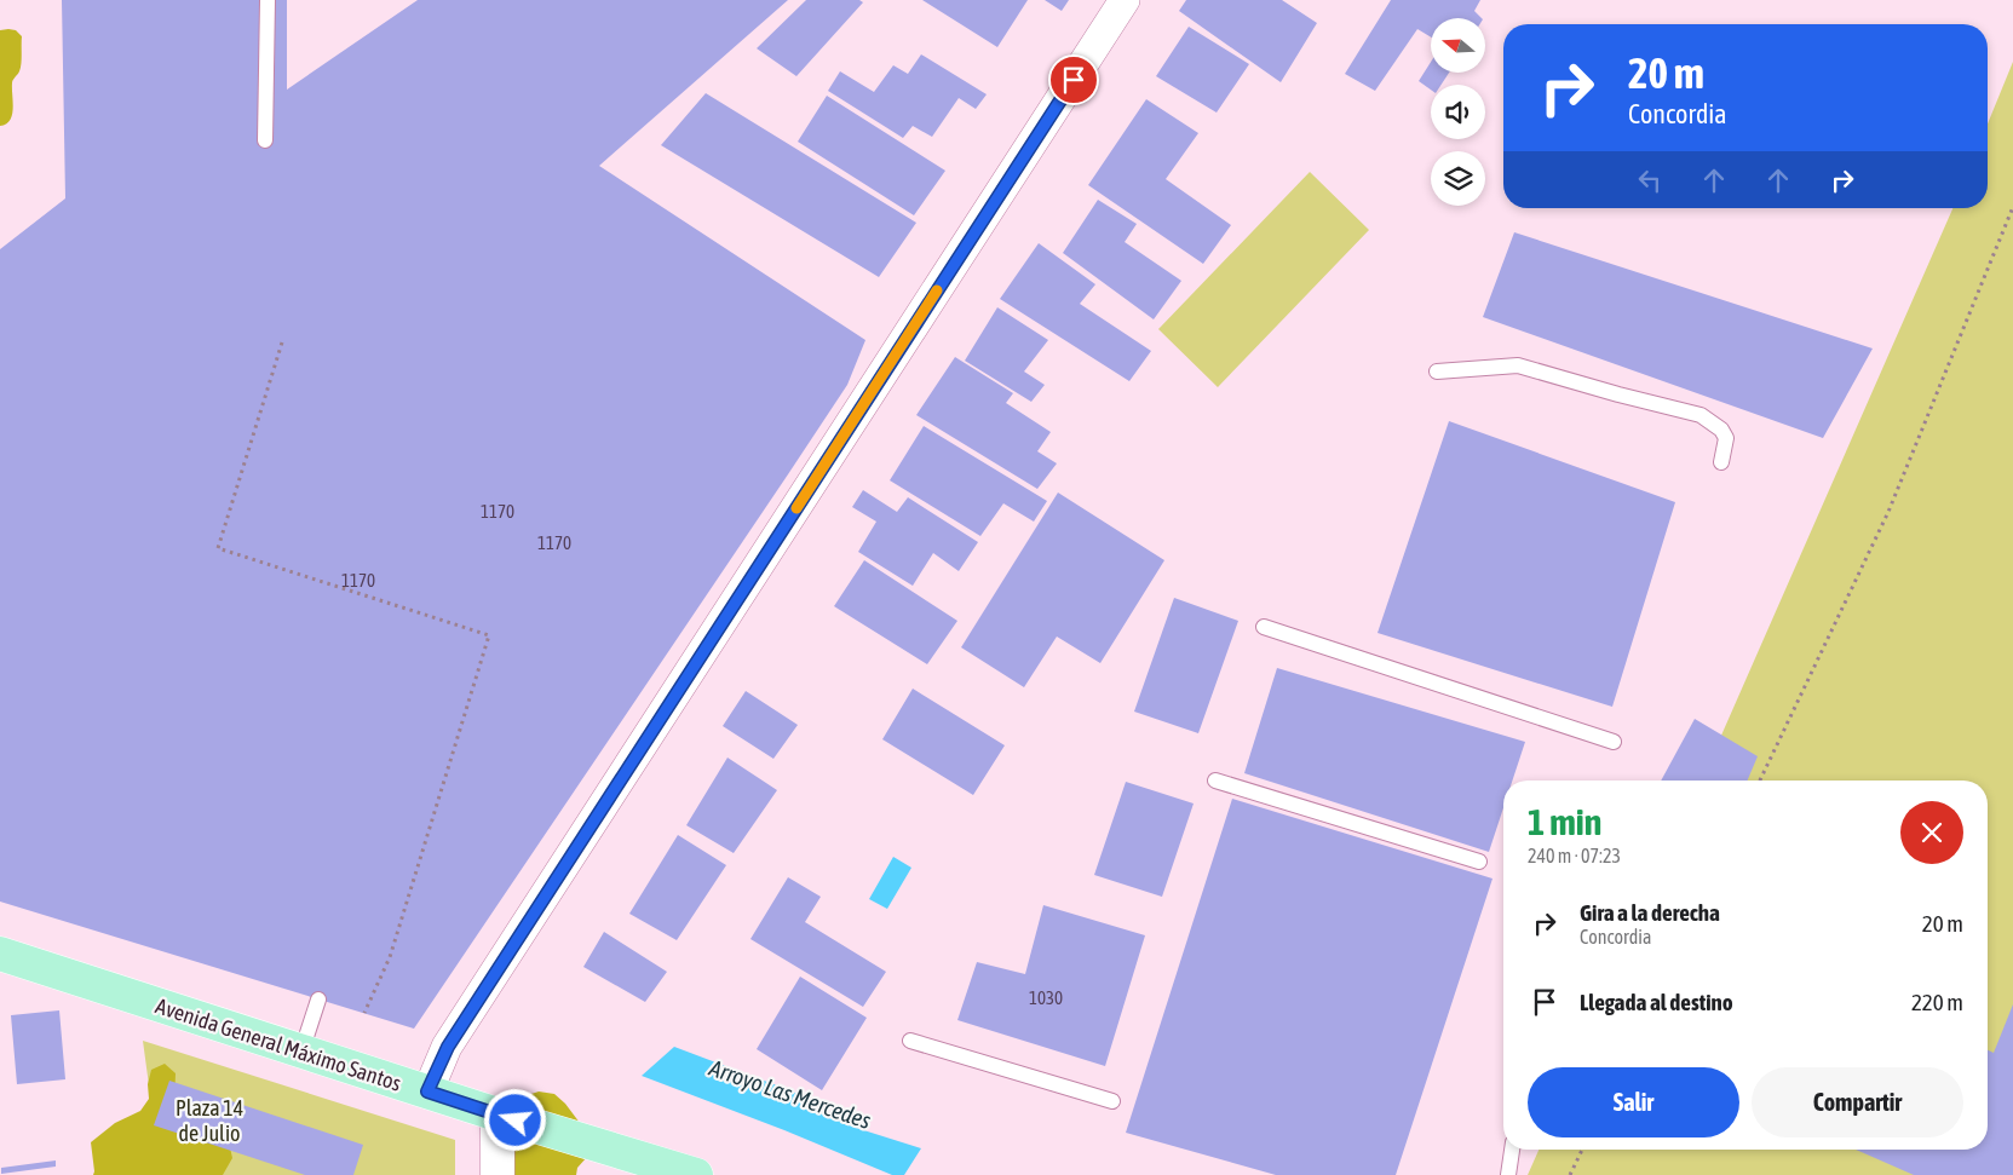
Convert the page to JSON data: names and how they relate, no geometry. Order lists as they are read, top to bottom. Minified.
{"streets":{"main road":["Avenida General Máximo Santos"]},"water":["Arroyo Las Mercedes"],"parks":["Plaza 14 de Julio"],"house_numbers":["1170","1170","1170","1030"],"north":"left","page":{"turn":["20 m","Concordia"],"heading":["1 min","240 m · 07:23"],"list":[{"name":"Gira a la derecha","note":"Concordia","value":"20 m"},{"name":"Llegada al destino","value":"220 m"}],"buttons":["Salir","Compartir"]}}
